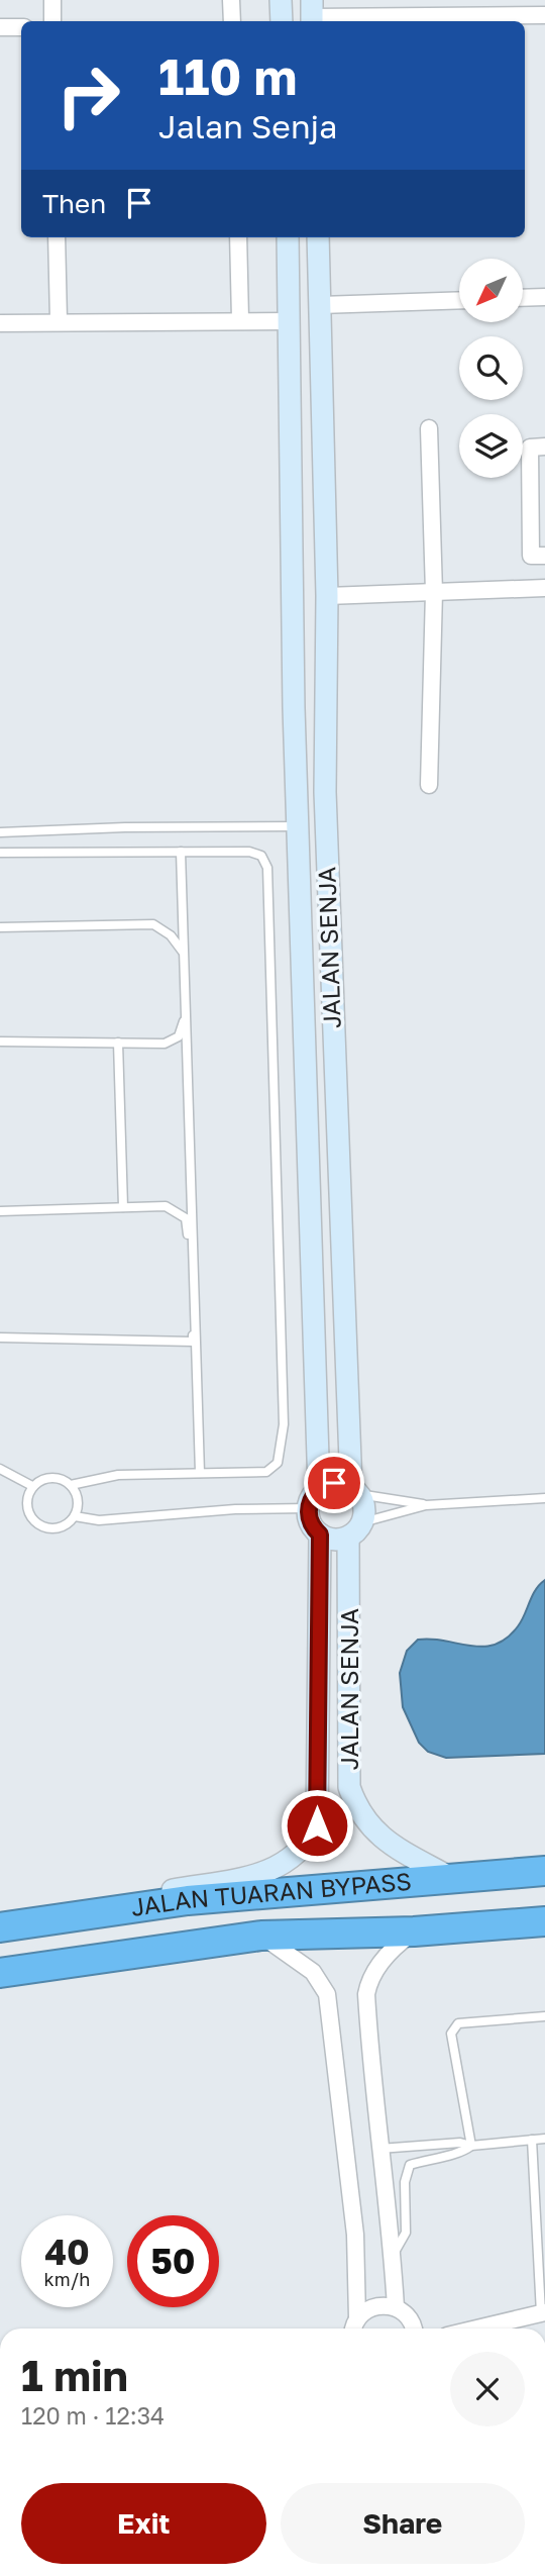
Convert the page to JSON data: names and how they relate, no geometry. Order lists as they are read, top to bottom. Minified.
{"streets":{"highway":["JALAN TUARAN BYPASS"],"main road":["JALAN SENJA"]},"crossings":[["JALAN SENJA","JALAN TUARAN BYPASS"]],"north":"bottom left","page":{"turn":["110 m","Jalan Senja"],"then":"Then","speed":"40 km/h","limit":"50","heading":["1 min","120 m · 12:34"],"buttons":["Exit","Share"]}}
